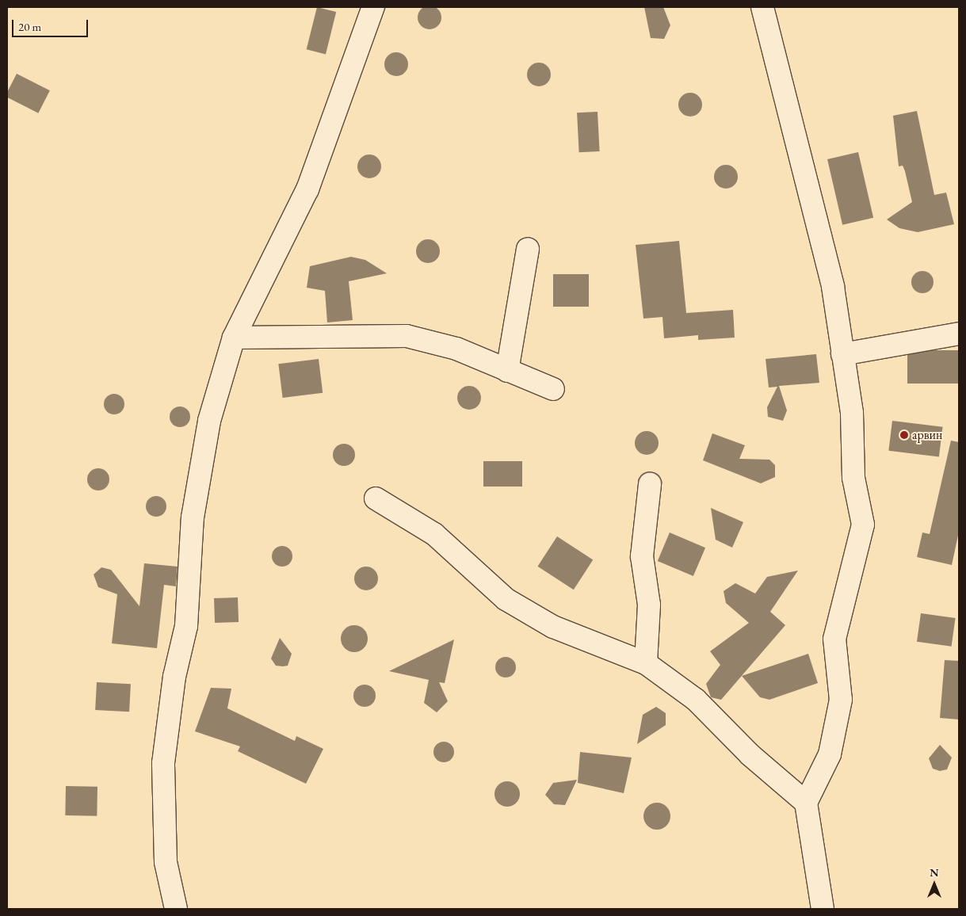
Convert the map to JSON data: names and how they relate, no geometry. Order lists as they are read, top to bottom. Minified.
{"places":["арвин"],"scale_bar":"20 m","north":"top"}
